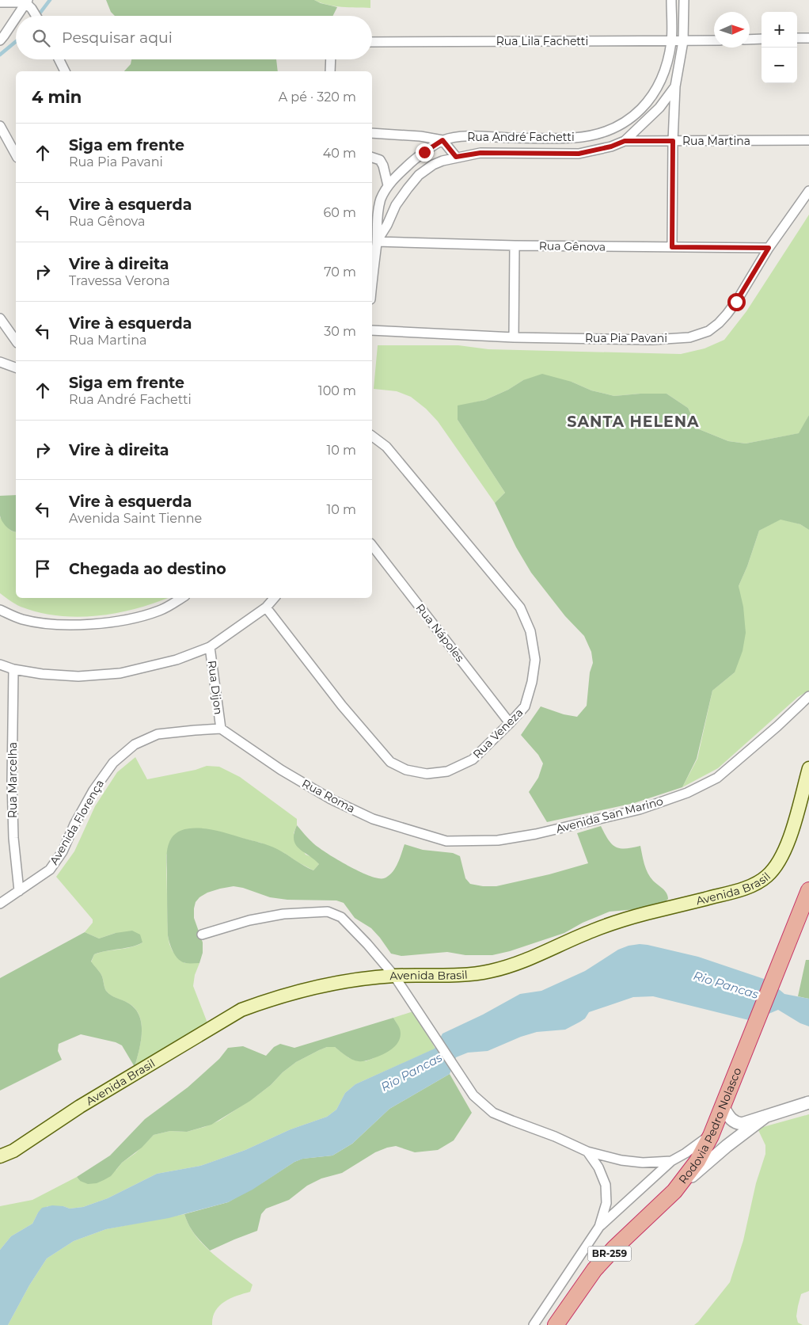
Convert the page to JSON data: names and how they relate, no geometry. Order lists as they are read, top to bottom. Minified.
{"streets":{"highway":["Rodovia Pedro Nolasco","BR-259"],"main road":["Avenida Brasil"],"street":["Rua Lila Fachetti","Rua André Fachetti","Rua Martina","Rua Gênova","Rua Pia Pavani","Rua Nápoles","Rua Dijon","Rua Veneza","Rua Marcelha","Rua Roma","Avenida San Marino","Avenida Florença"]},"crossings":[["Rua Lila Fachetti","Rua André Fachetti"],["Rua André Fachetti","Rua Martina"],["Rua André Fachetti","Rua Gênova"],["Rua Gênova","Rua Pia Pavani"],["Rua Nápoles","Rua Veneza"],["Rua Dijon","Rua Roma"],["Rua Dijon","Avenida Florença"],["Rua Marcelha","Avenida Florença"],["Rua Roma","Avenida San Marino"],["Rua Roma","Avenida Florença"]],"districts":["SANTA HELENA"],"water":["Rio Pancas"],"north":"right","page":{"map_buttons":["+","−"],"search":"Pesquisar aqui","heading":["4 min","A pé · 320 m"],"list":[["Siga em frente","Rua Pia Pavani","40 m"],["Vire à esquerda","Rua Gênova","60 m"],["Vire à direita","Travessa Verona","70 m"],["Vire à esquerda","Rua Martina","30 m"],["Siga em frente","Rua André Fachetti","100 m"],["Vire à direita","10 m"],["Vire à esquerda","Avenida Saint Tienne","10 m"],"Chegada ao destino"]}}
